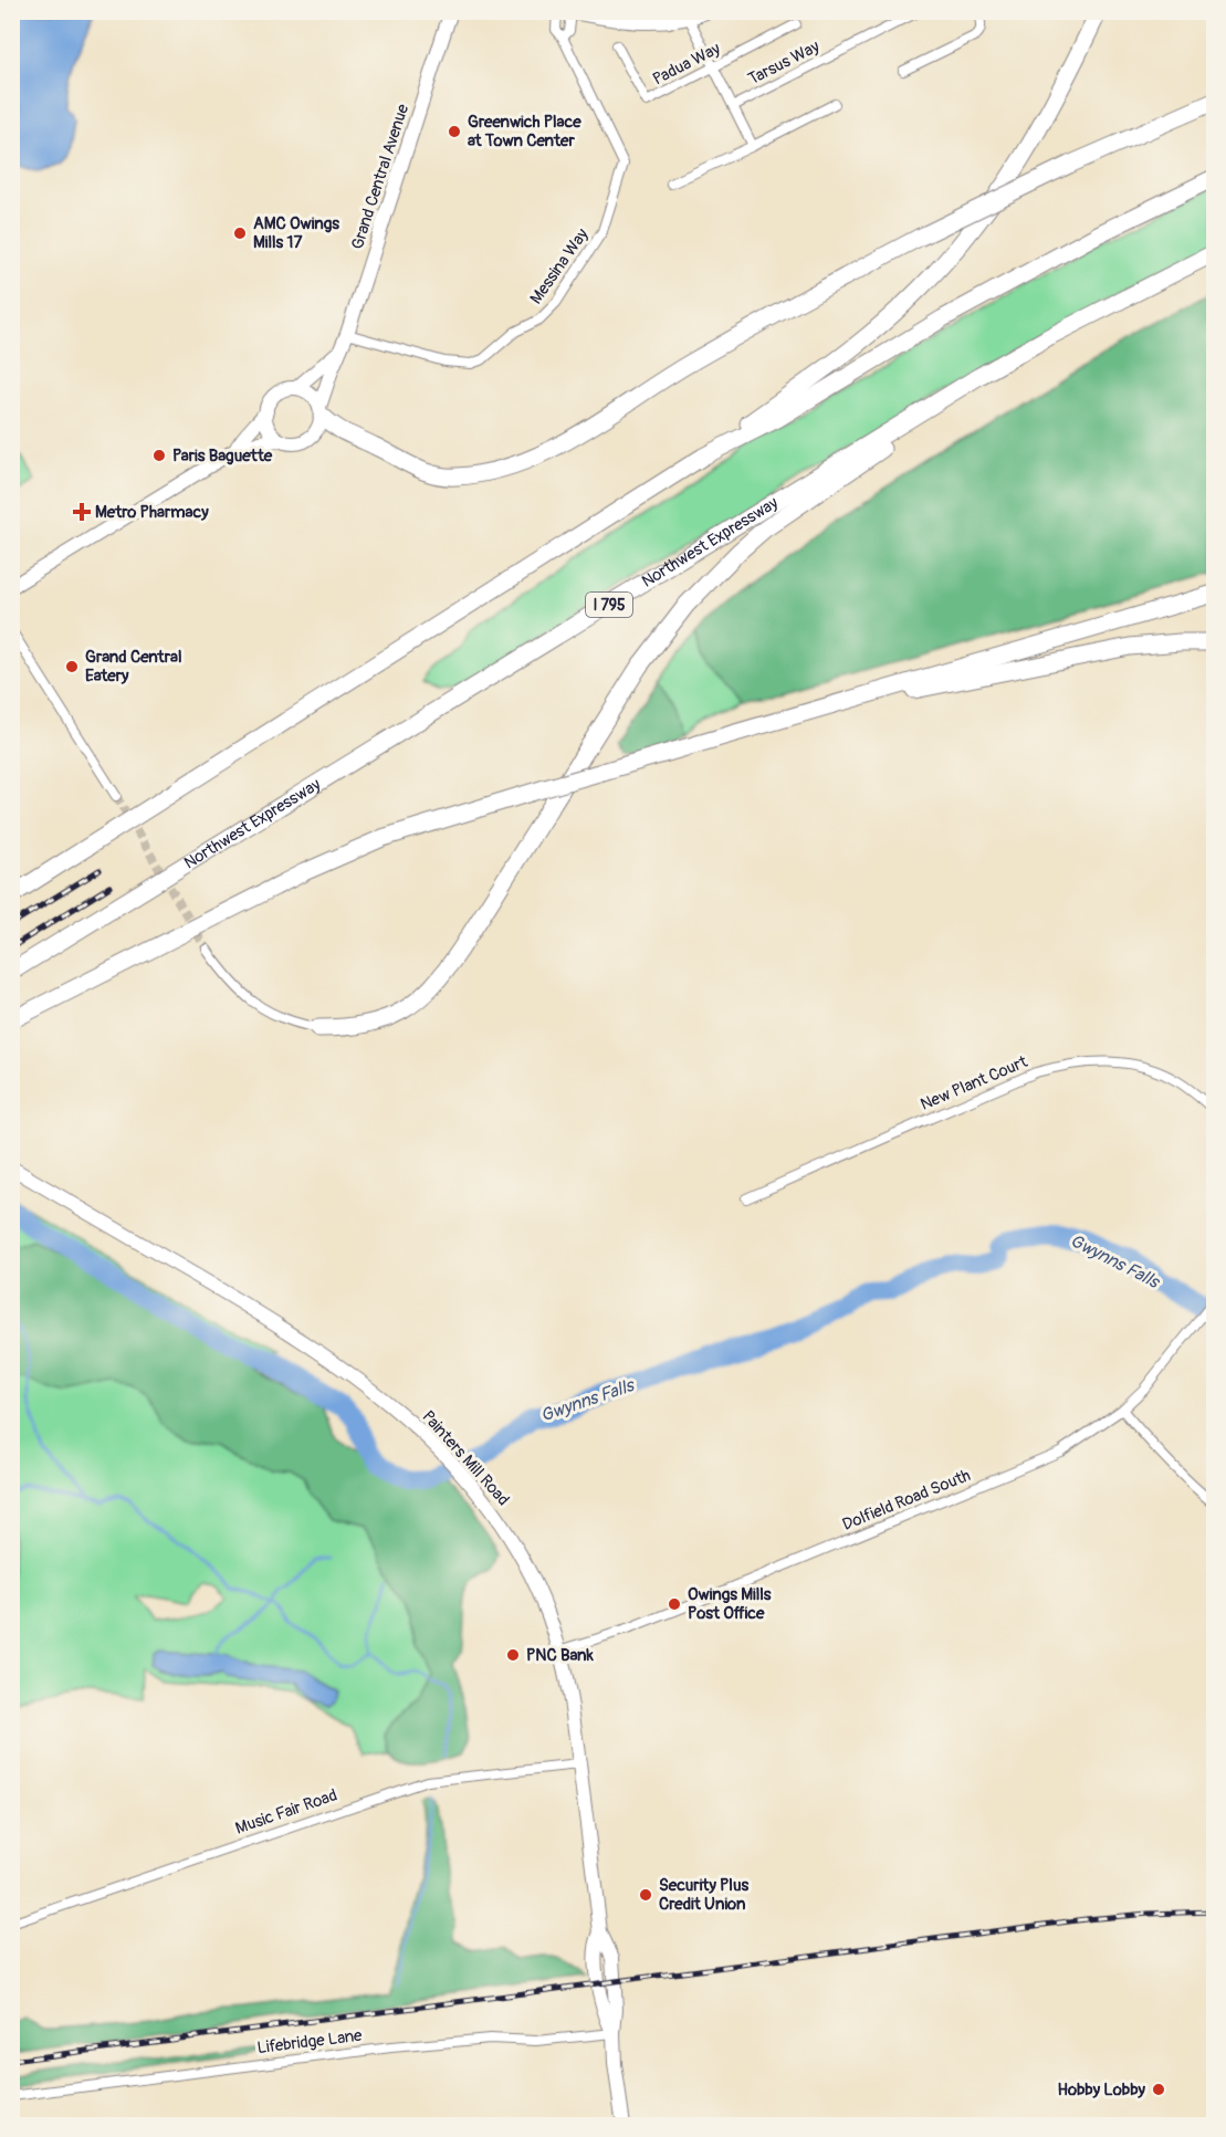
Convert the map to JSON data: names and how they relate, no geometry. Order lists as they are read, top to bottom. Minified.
{"streets":{"highway":["Northwest Expressway","I 795"],"main road":["Grand Central Avenue","Painters Mill Road"],"street":["Tarsus Way","Padua Way","Messina Way","New Plant Court","Dolfield Road South","Music Fair Road","Lifebridge Lane"]},"crossings":[["Grand Central Avenue","Messina Way"],["Painters Mill Road","Dolfield Road South"],["Painters Mill Road","Music Fair Road"],["Painters Mill Road","Lifebridge Lane"]],"water":["Gwynns Falls"],"places":{"other":["Greenwich Place at Town Center","AMC Owings Mills 17","Paris Baguette","Grand Central Eatery","Owings Mills Post Office","PNC Bank","Security Plus Credit Union","Hobby Lobby"],"health":["Metro Pharmacy"]}}
